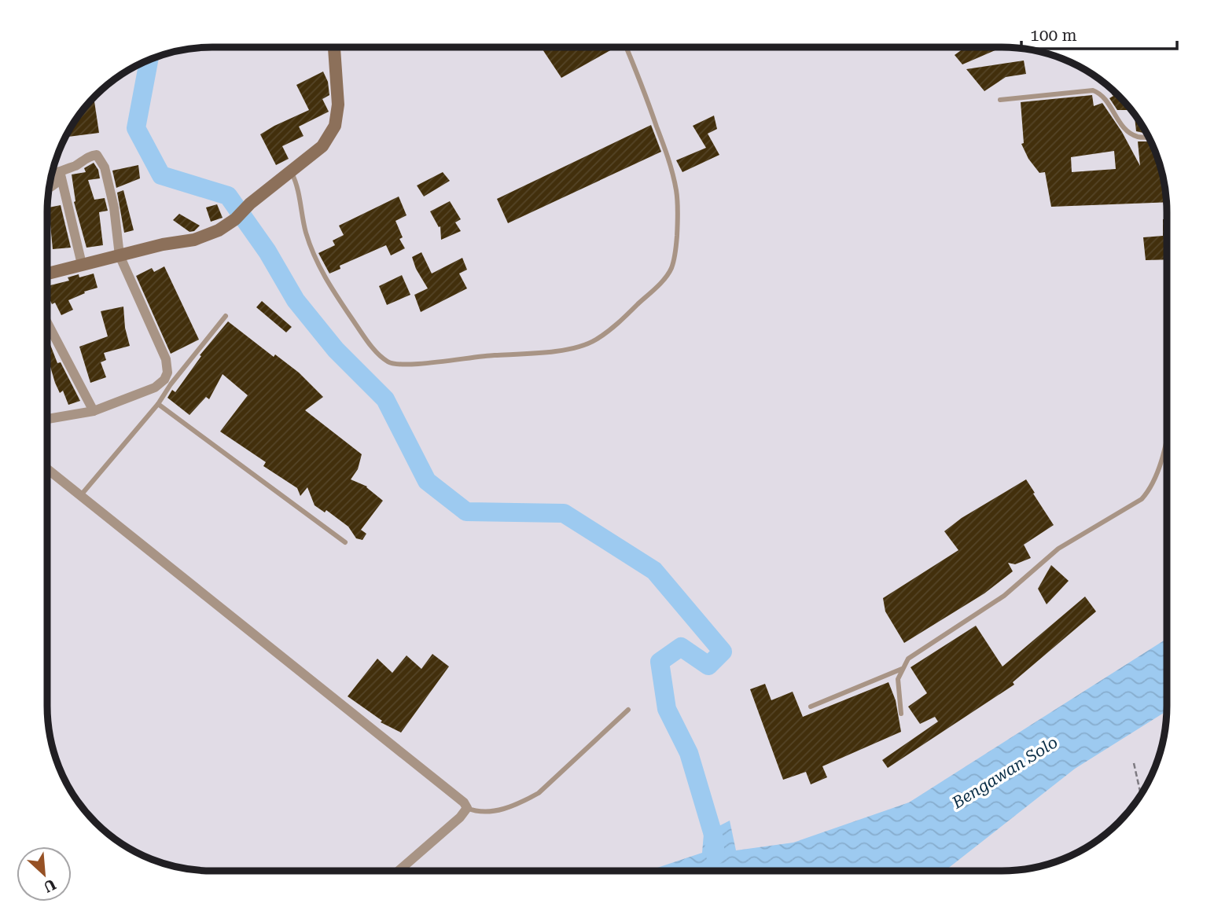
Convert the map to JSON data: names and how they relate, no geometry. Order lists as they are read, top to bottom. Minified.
{"water":["Bengawan Solo"],"scale_bar":"100 m","north":"bottom right"}
